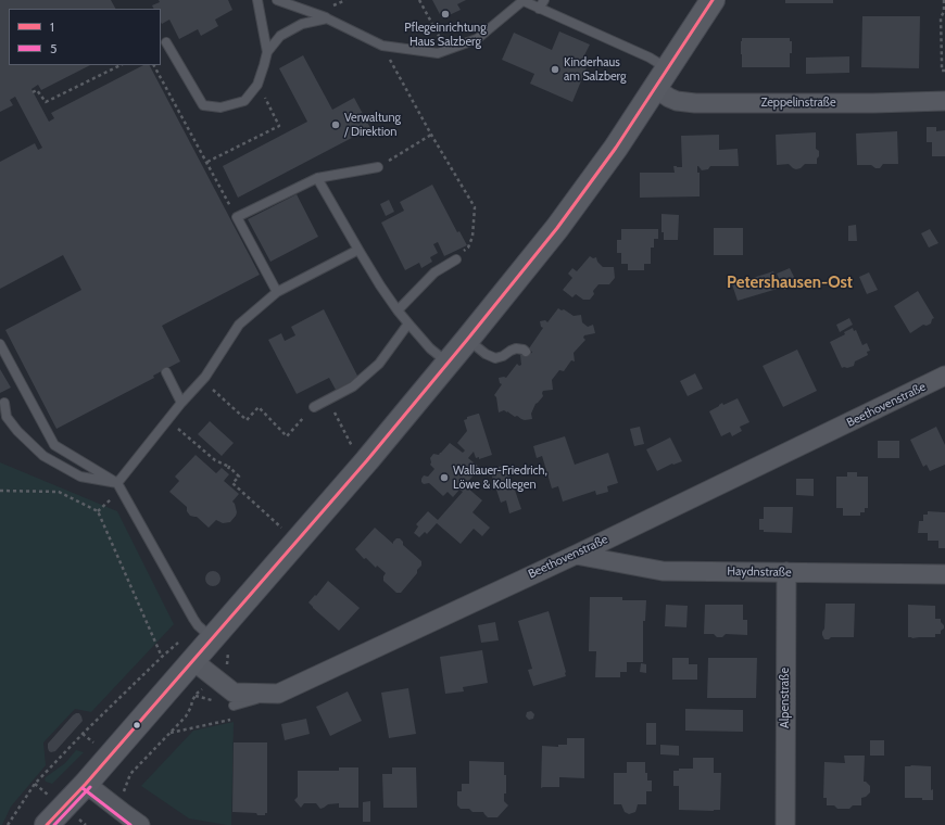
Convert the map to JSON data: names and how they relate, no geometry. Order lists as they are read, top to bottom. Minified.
{"streets":{"street":["Zeppelinstraße","Beethovenstraße","Haydnstraße","Alpenstraße"]},"crossings":[["Beethovenstraße","Haydnstraße"],["Haydnstraße","Alpenstraße"]],"districts":["Petershausen-Ost"],"places":["Pflegeinrichtung Haus Salzberg","Kinderhaus am Salzberg","Verwaltung / Direktion","Wallauer-Friedrich, Löwe & Kollegen"],"lines":["transit line 1","transit line 5"],"legend":["1","5"]}
